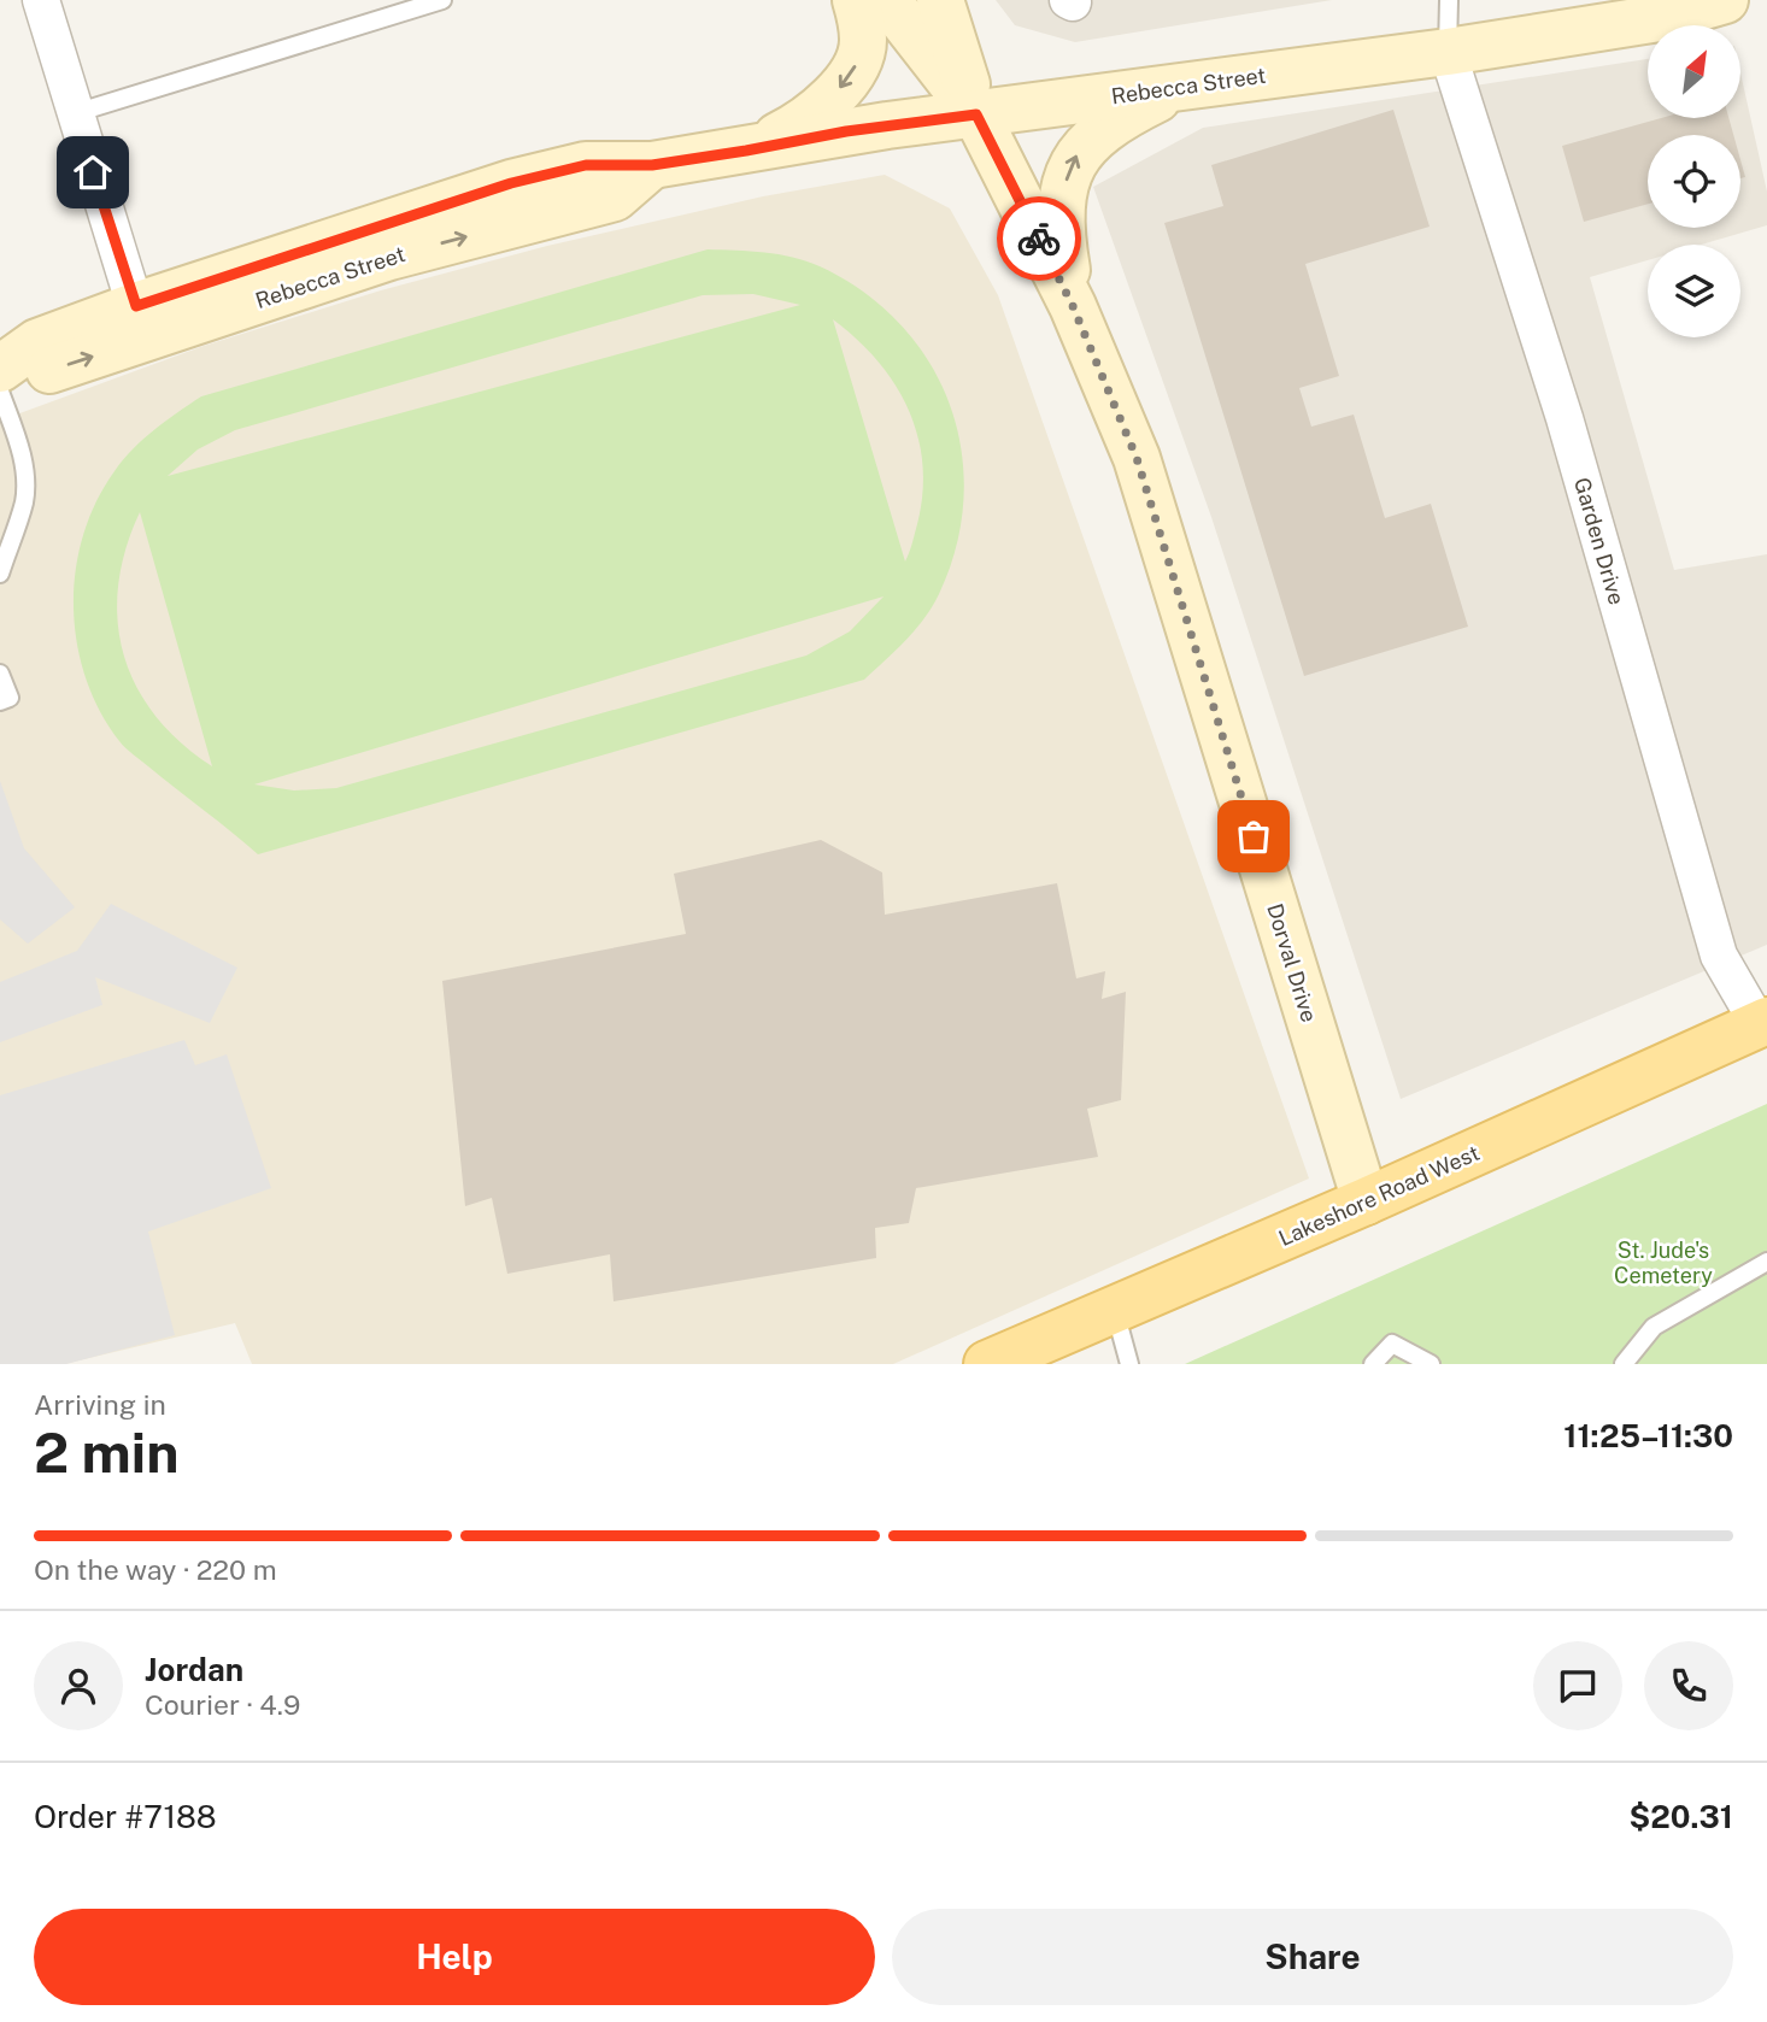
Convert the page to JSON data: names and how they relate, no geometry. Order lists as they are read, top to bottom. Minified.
{"streets":{"main road":["Rebecca Street","Dorval Drive","Lakeshore Road West"],"street":["Garden Drive"]},"crossings":[["Rebecca Street","Garden Drive"],["Rebecca Street","Dorval Drive"],["Garden Drive","Lakeshore Road West"],["Dorval Drive","Lakeshore Road West"]],"parks":["St. Jude's Cemetery"],"north":"top right","page":{"heading":["2 min","Arriving in","11:25–11:30"],"panel":["Jordan","Courier · 4.9","Order #7188","$20.31"],"bar":"On the way · 220 m","buttons":["Help","Share"]}}
